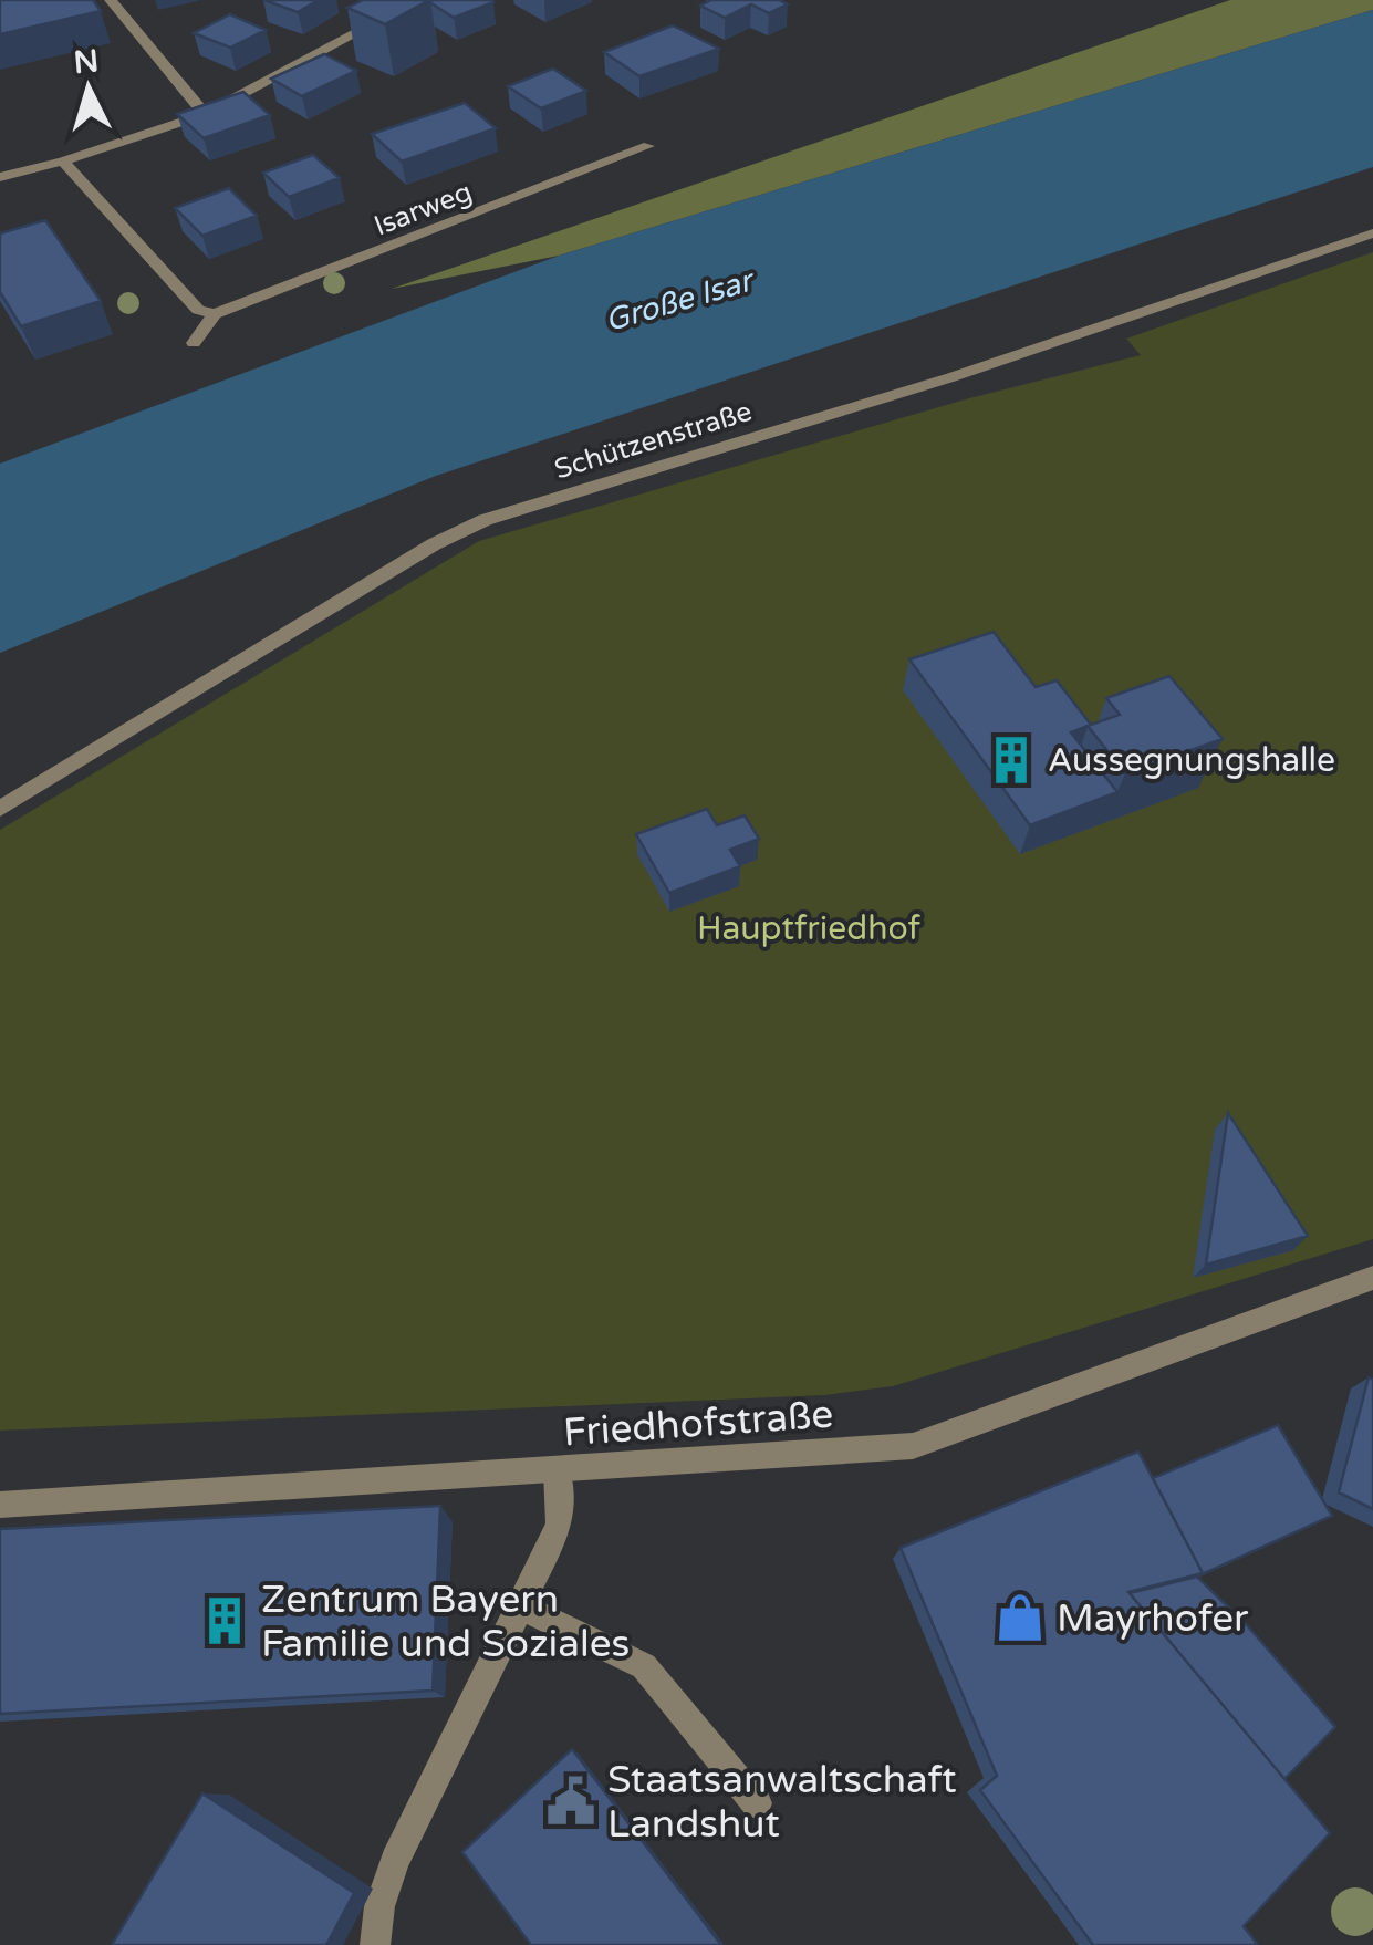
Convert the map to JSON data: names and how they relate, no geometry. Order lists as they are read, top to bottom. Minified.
{"streets":{"street":["Isarweg","Schützenstraße","Friedhofstraße"]},"water":["Große Isar"],"parks":["Hauptfriedhof"],"places":{"building":["Aussegnungshalle","Zentrum Bayern Familie und Soziales"],"shop":["Mayrhofer"],"public building":["Staatsanwaltschaft Landshut"]},"north":"top"}
